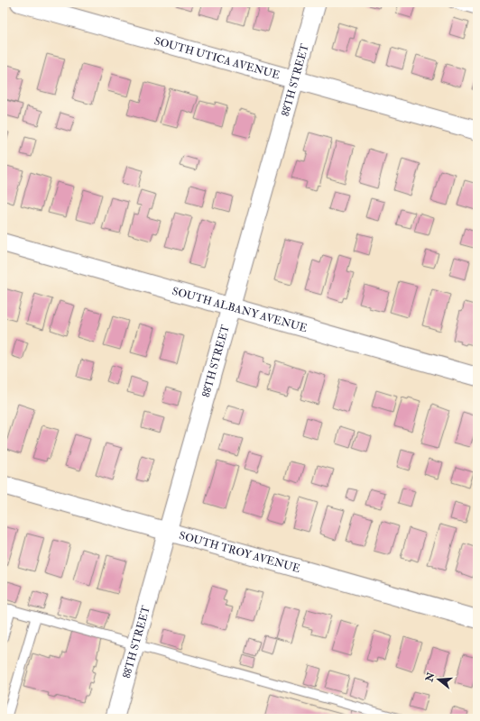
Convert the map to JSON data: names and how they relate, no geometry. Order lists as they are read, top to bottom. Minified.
{"streets":{"street":["SOUTH UTICA AVENUE","88TH STREET","SOUTH ALBANY AVENUE","SOUTH TROY AVENUE"]},"crossings":[["SOUTH UTICA AVENUE","88TH STREET"],["88TH STREET","SOUTH ALBANY AVENUE"],["88TH STREET","SOUTH TROY AVENUE"]],"north":"left"}
